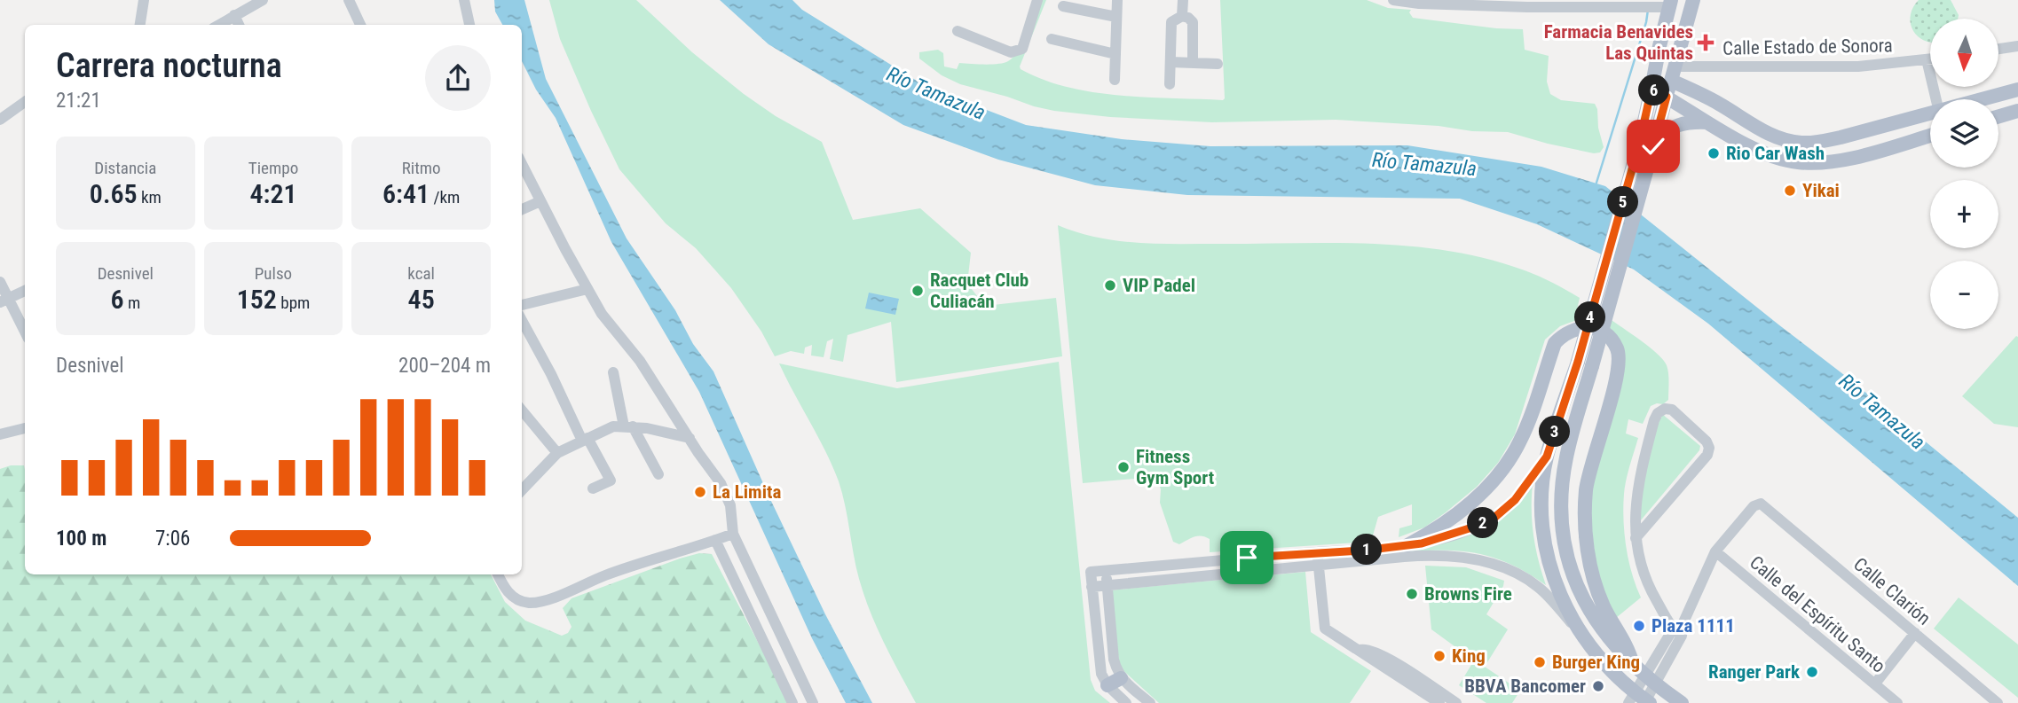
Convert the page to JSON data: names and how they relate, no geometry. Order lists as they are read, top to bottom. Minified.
{"streets":{"street":["Calle Estado de Sonora","Calle Clarión","Calle del Espíritu Santo"]},"crossings":[["Calle Clarión","Calle del Espíritu Santo"]],"water":["Río Tamazula"],"places":{"health":["Farmacia Benavides Las Quintas"],"other":["Rio Car Wash","Yikai","VIP Padel","Racquet Club Culiacán","Fitness Gym Sport","La Limita","Browns Fire","Plaza 1111","King","Burger King","Ranger Park","BBVA Bancomer"]},"north":"bottom","page":{"map_buttons":["+","−"],"heading":["Carrera nocturna","21:21"],"pins":["6","5","4","3","2","1"],"stats":[["Distancia","0.65 km"],["Tiempo","4:21"],["Ritmo","6:41 /km"],["Desnivel","6 m"],["Pulso","152 bpm"],["kcal","45"]],"chart":["Desnivel","200–204 m"],"list":[{"name":"100 m","note":"7:06"}]}}
